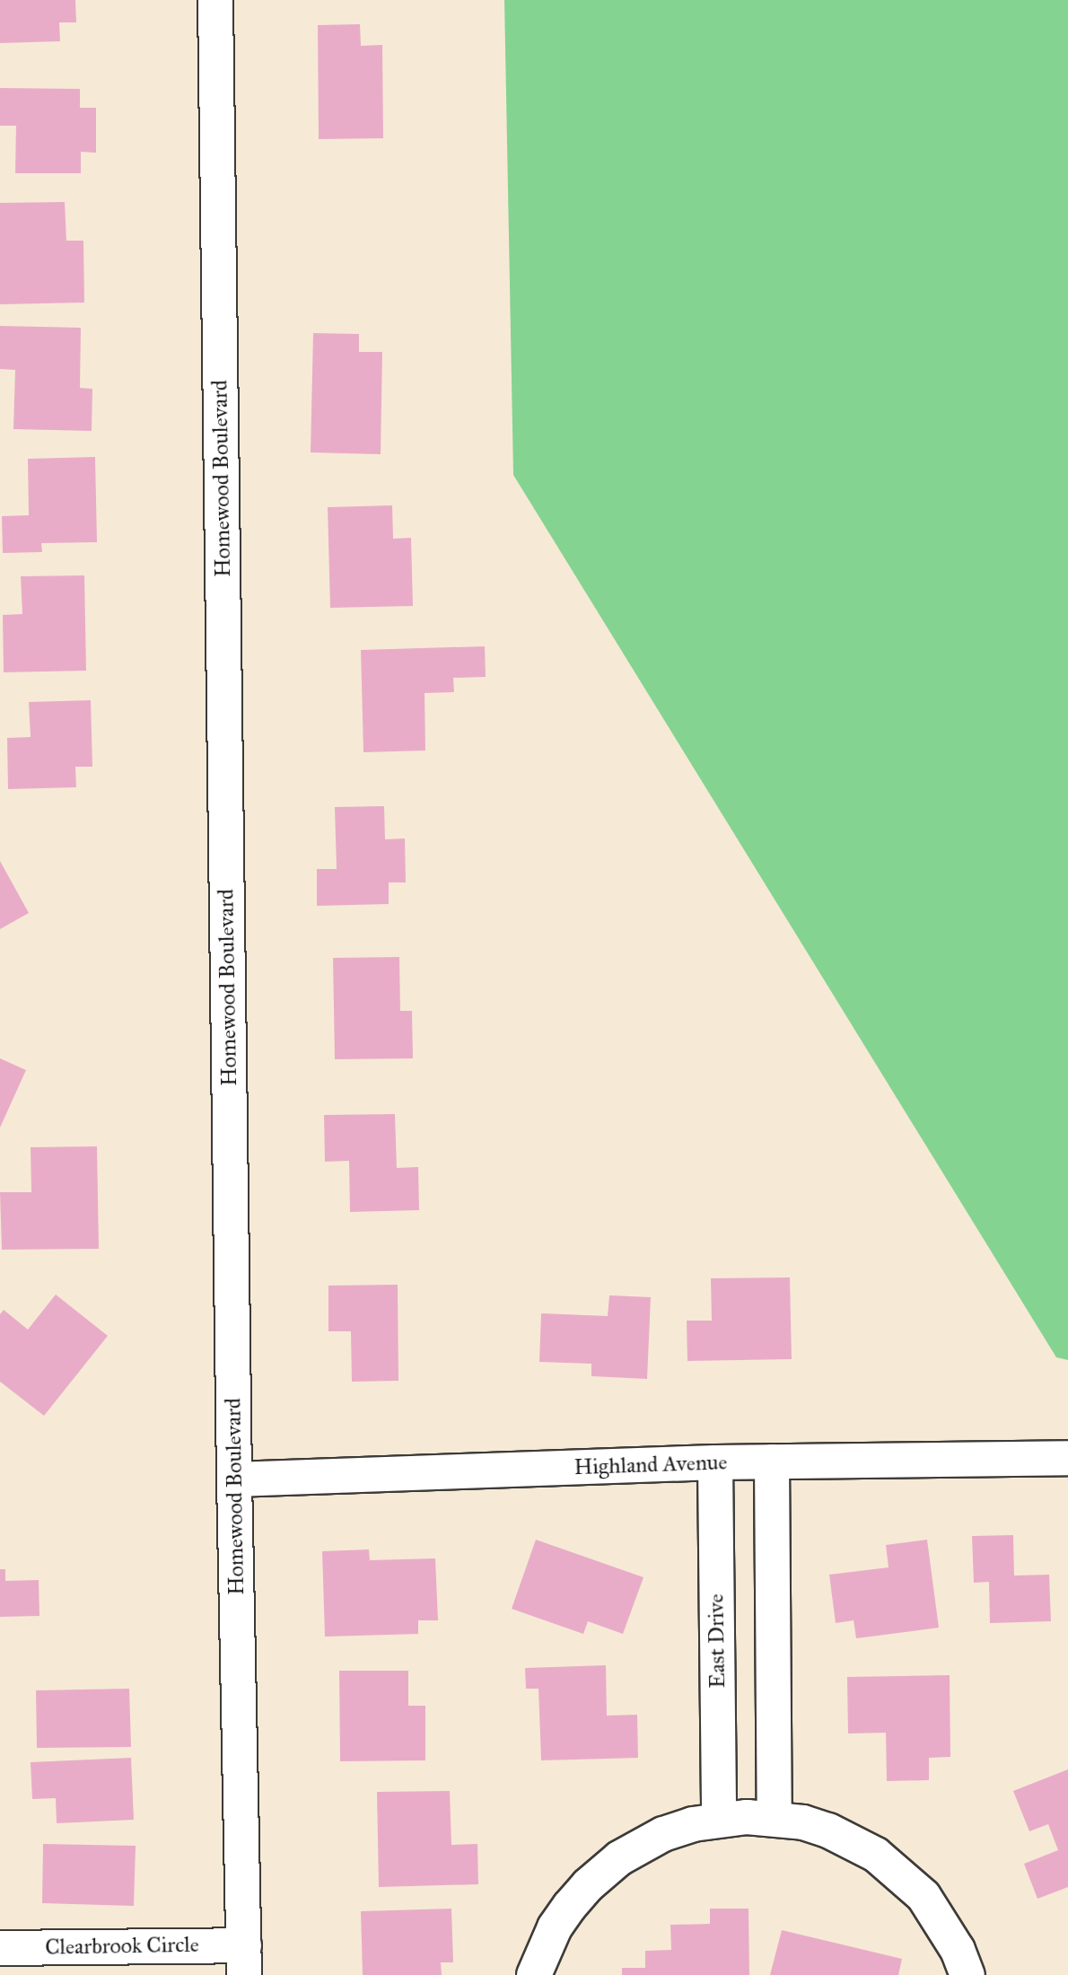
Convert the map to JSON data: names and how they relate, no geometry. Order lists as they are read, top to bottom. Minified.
{"streets":{"street":["Homewood Boulevard","Highland Avenue","East Drive","Clearbrook Circle"]},"crossings":[["Homewood Boulevard","Highland Avenue"],["Homewood Boulevard","Clearbrook Circle"],["Highland Avenue","East Drive"]]}
